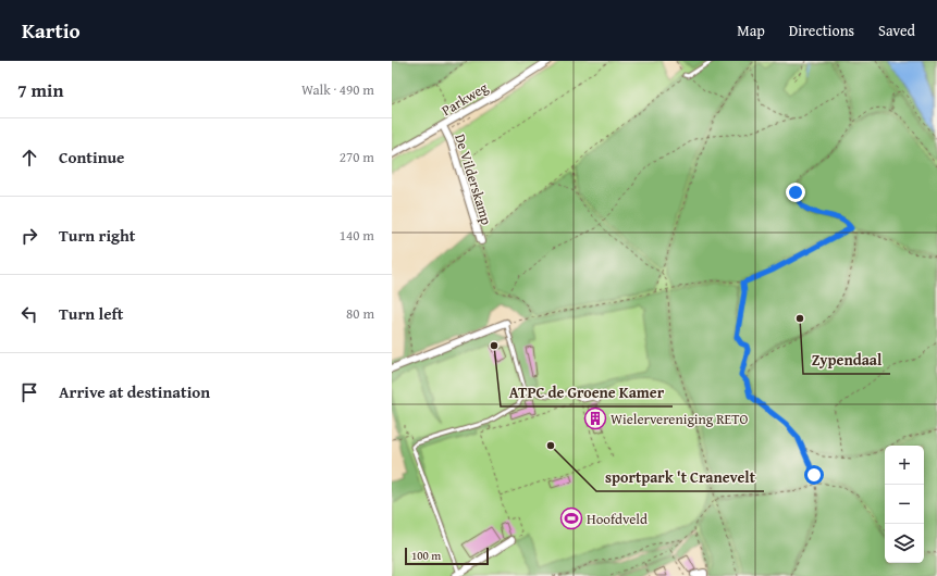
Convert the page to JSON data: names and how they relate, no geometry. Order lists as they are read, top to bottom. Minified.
{"streets":{"street":["Parkweg","De Vilderskamp"]},"crossings":[["Parkweg","De Vilderskamp"]],"places":{"other":["Zypendaal","ATPC de Groene Kamer","sportpark 't Cranevelt"],"building":["Wielervereniging RETO"],"sports":["Hoofdveld"]},"scale_bar":"100 m","page":{"header":"Kartio","nav":["Map","Directions","Saved"],"heading":["7 min","Walk · 490 m"],"list":[["Continue","270 m"],["Turn right","140 m"],["Turn left","80 m"],"Arrive at destination"],"map_buttons":["+","−"],"scale":"100 m"}}
